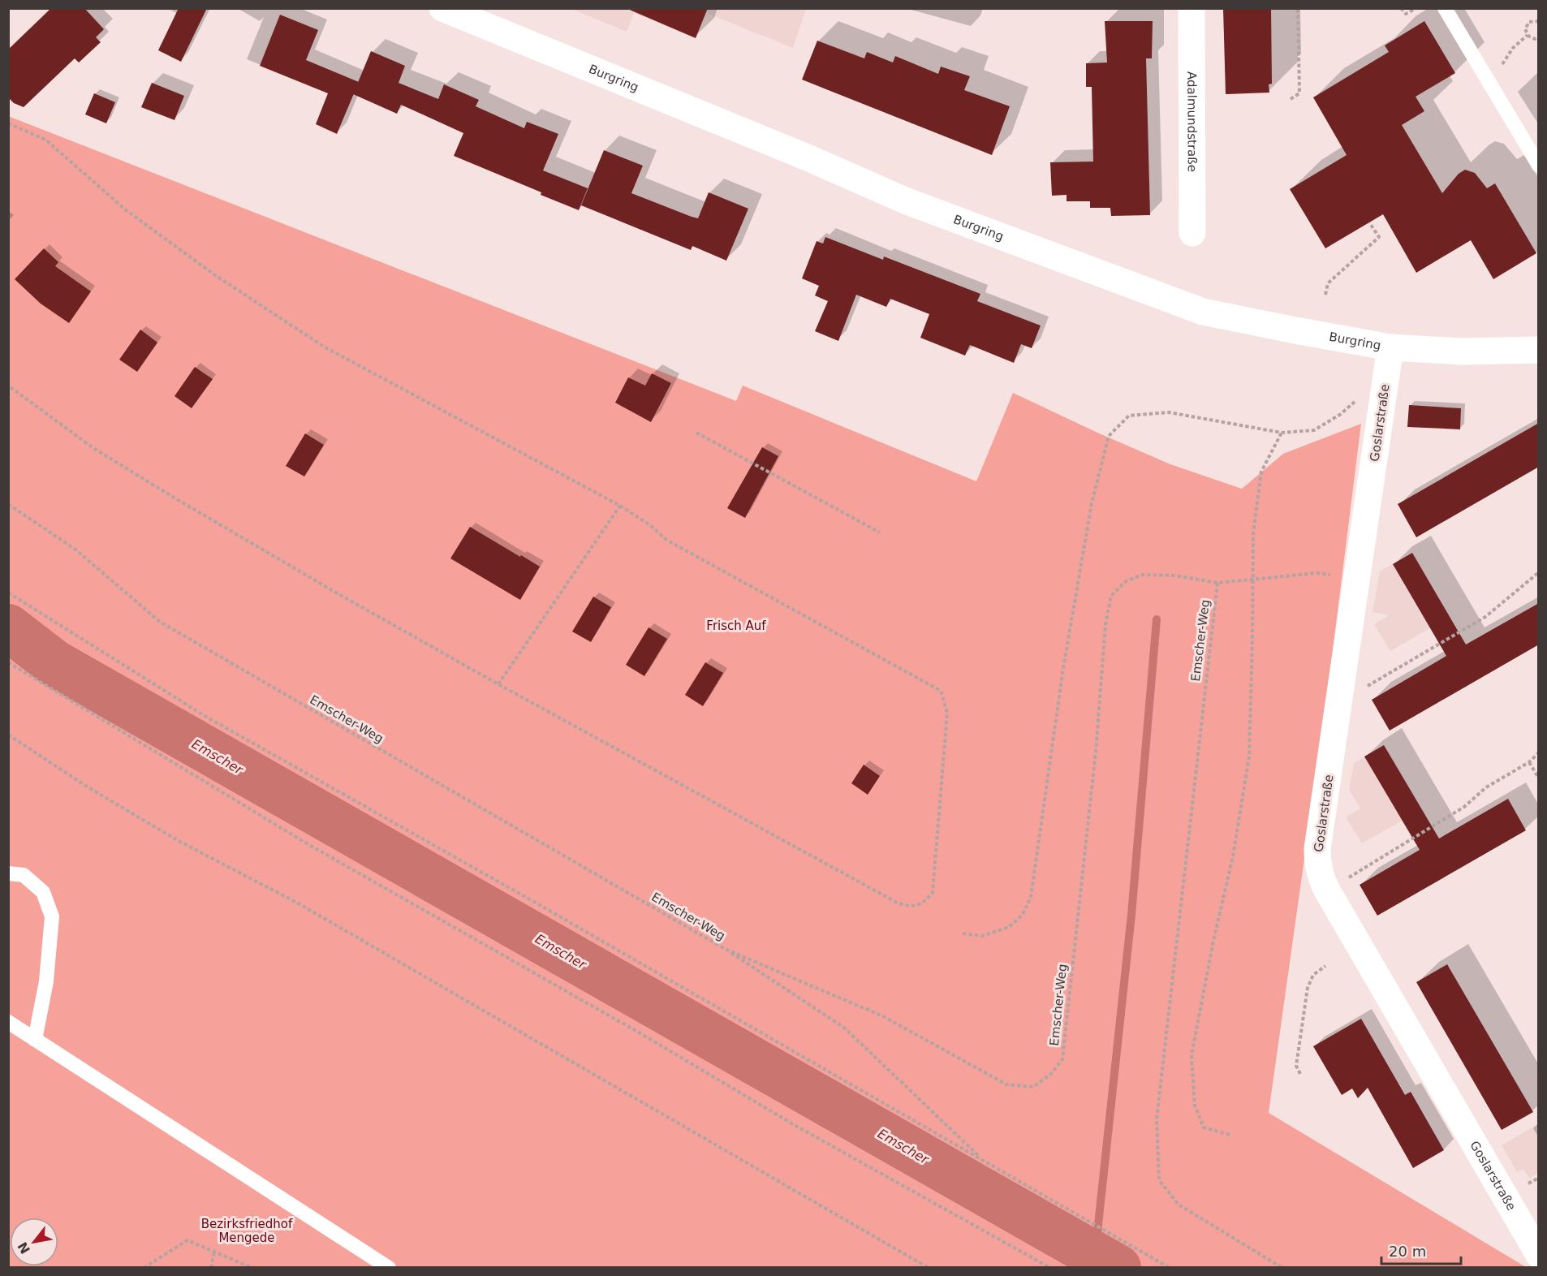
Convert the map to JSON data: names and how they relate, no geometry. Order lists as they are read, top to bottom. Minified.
{"streets":{"street":["Burgring","Adalmundstraße","Goslarstraße"],"path":["Emscher-Weg"]},"crossings":[["Burgring","Goslarstraße"]],"water":["Emscher"],"parks":["Frisch Auf","Bezirksfriedhof Mengede"],"scale_bar":"20 m","north":"bottom left"}
